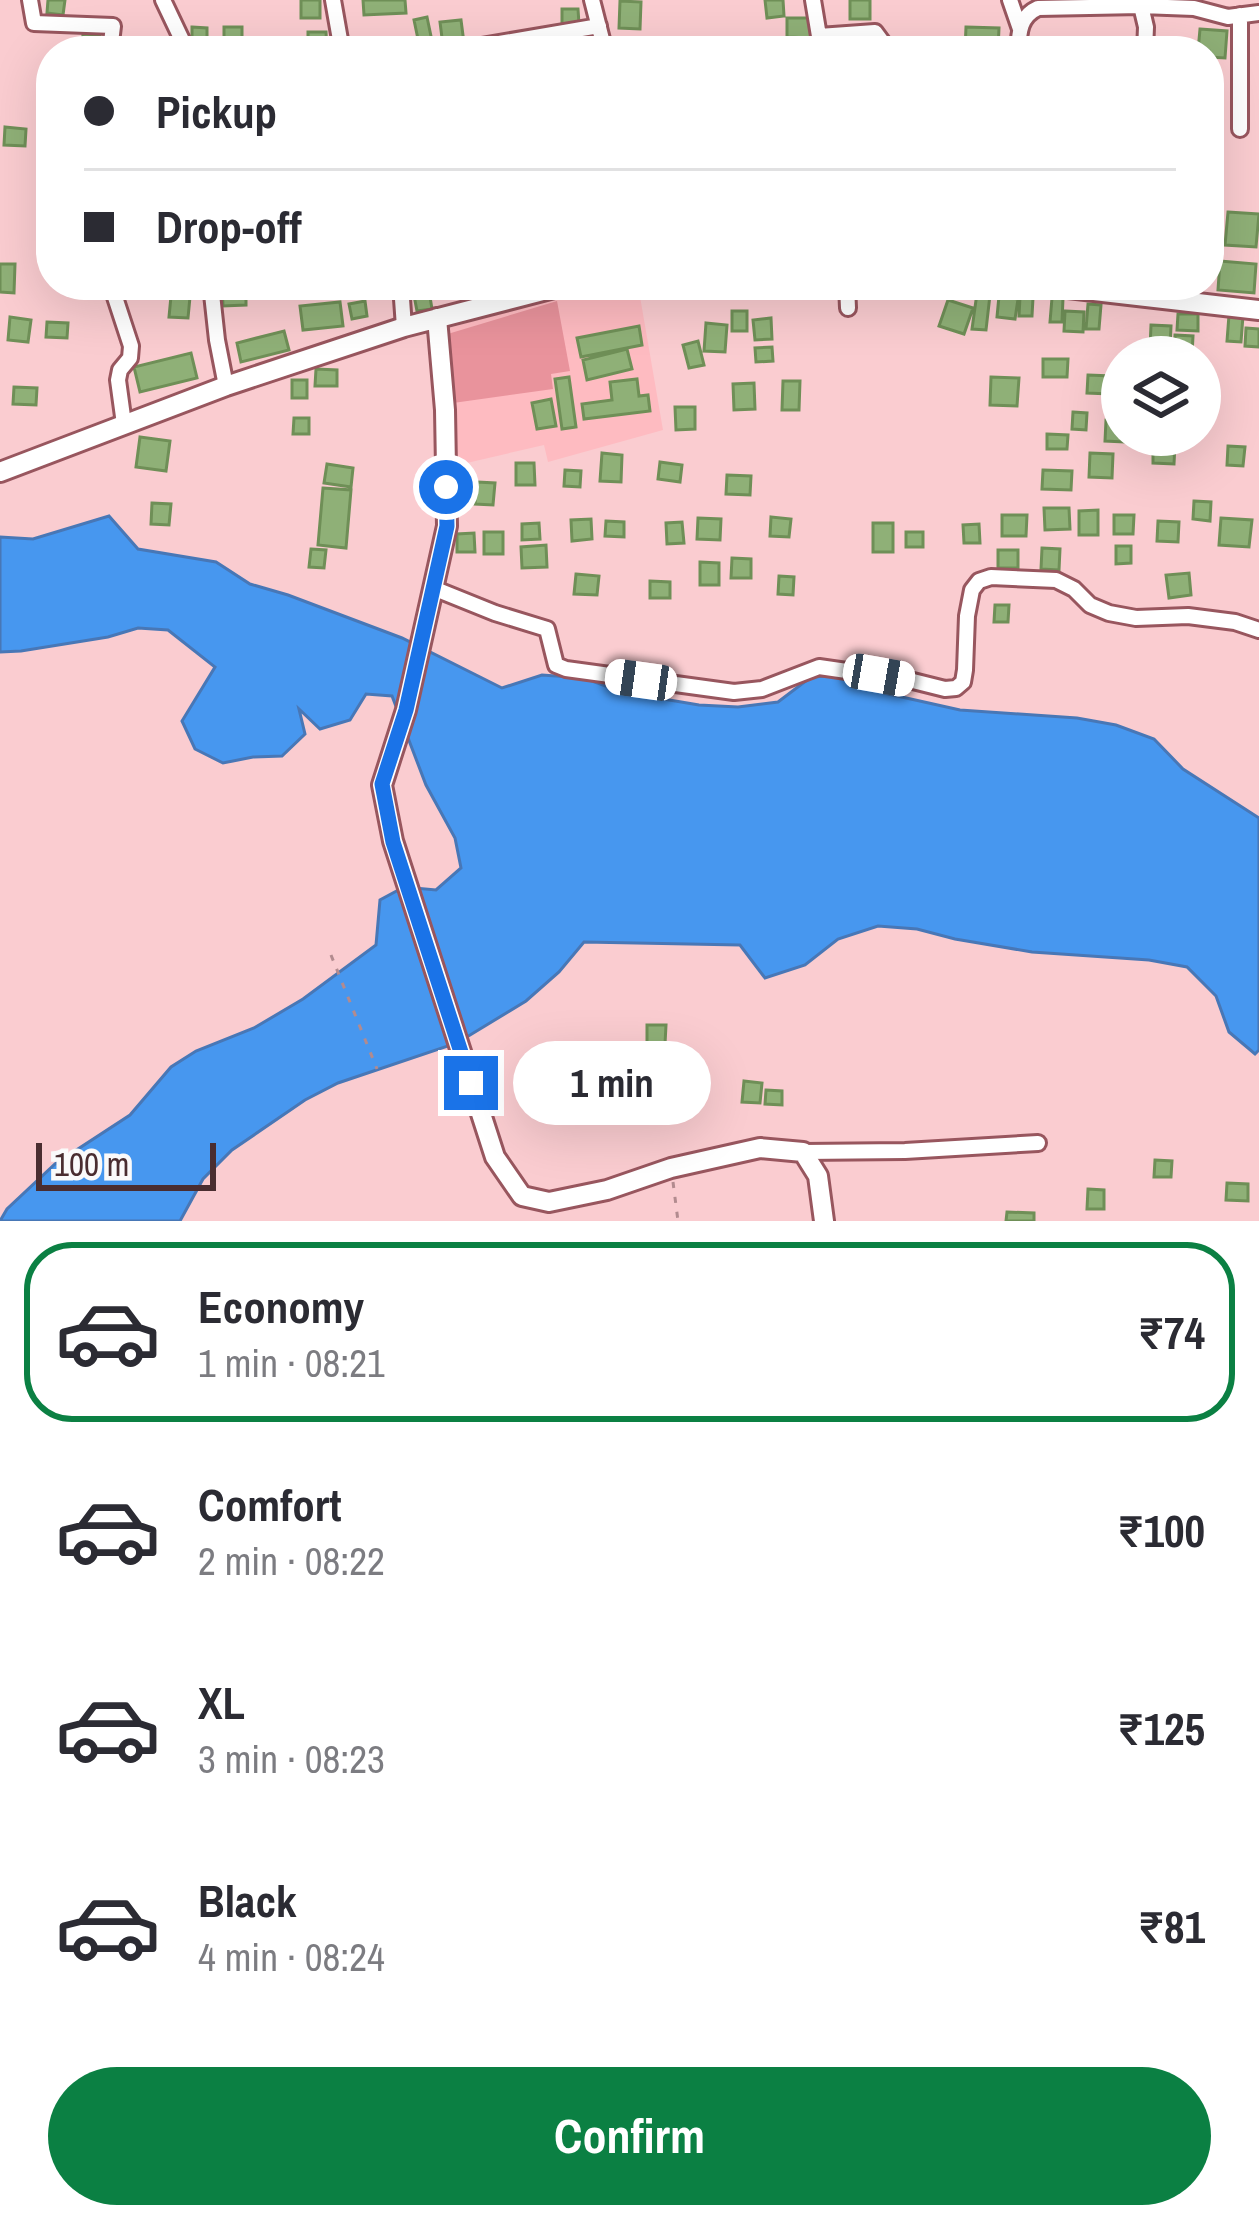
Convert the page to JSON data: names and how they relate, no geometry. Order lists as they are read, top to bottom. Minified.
{"scale_bar":"100 m","page":{"banner":["Pickup","Drop-off"],"bubble":"1 min","scale":"100 m","list":[{"name":"Economy","note":"1 min · 08:21","value":"₹74"},{"name":"Comfort","note":"2 min · 08:22","value":"₹100"},{"name":"XL","note":"3 min · 08:23","value":"₹125"},{"name":"Black","note":"4 min · 08:24","value":"₹81"}],"buttons":"Confirm"}}
